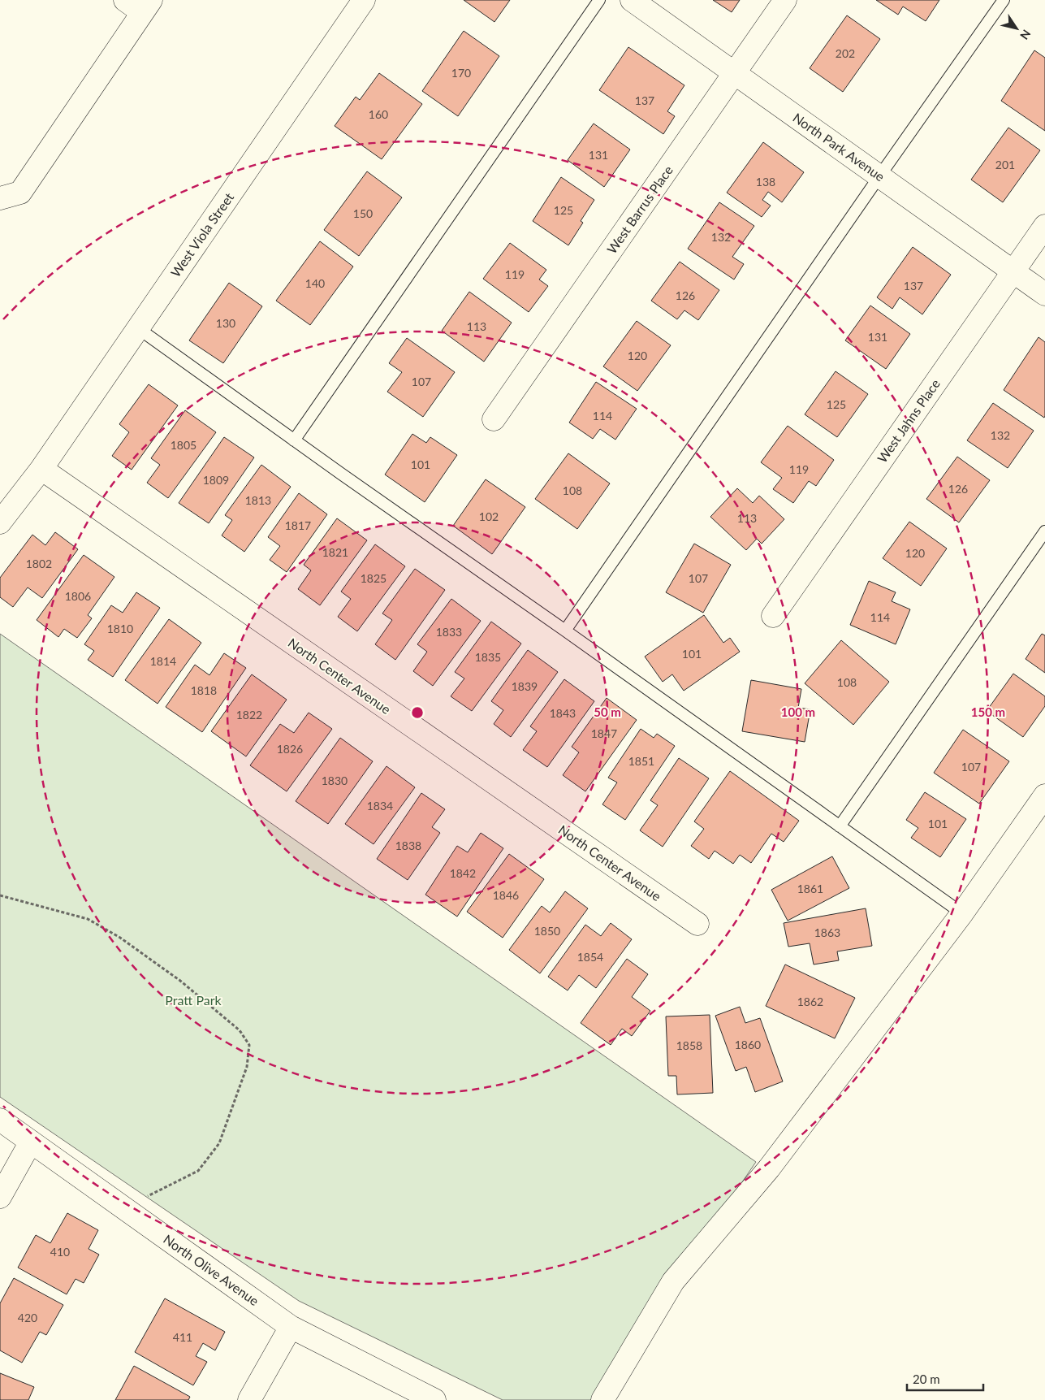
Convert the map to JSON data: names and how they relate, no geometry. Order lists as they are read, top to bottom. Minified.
{"streets":{"street":["North Park Avenue","West Barrus Place","West Viola Street","West Jahns Place","North Center Avenue","North Olive Avenue"]},"crossings":[["North Park Avenue","West Barrus Place"],["North Park Avenue","West Jahns Place"],["West Viola Street","North Center Avenue"]],"parks":["Pratt Park"],"house_numbers":["202","170","137","160","131","201","138","125","150","132","119","140","137","126","130","113","131","120","107","125","114","132","1805","101","119","1809","126","108","1813","102","113","1817","1821","120","1802","1825","107","1806","114","1810","1833","101","1835","1814","108","1839","1818","1843","1822","1847","1826","1851","107","1830","1834","101","1838","1842","1861","1846","1850","1863","1854","1862","1860","1858","410","420","411"],"scale_bar":"20 m","north":"bottom right","rings":["50 m","100 m","150 m"]}
